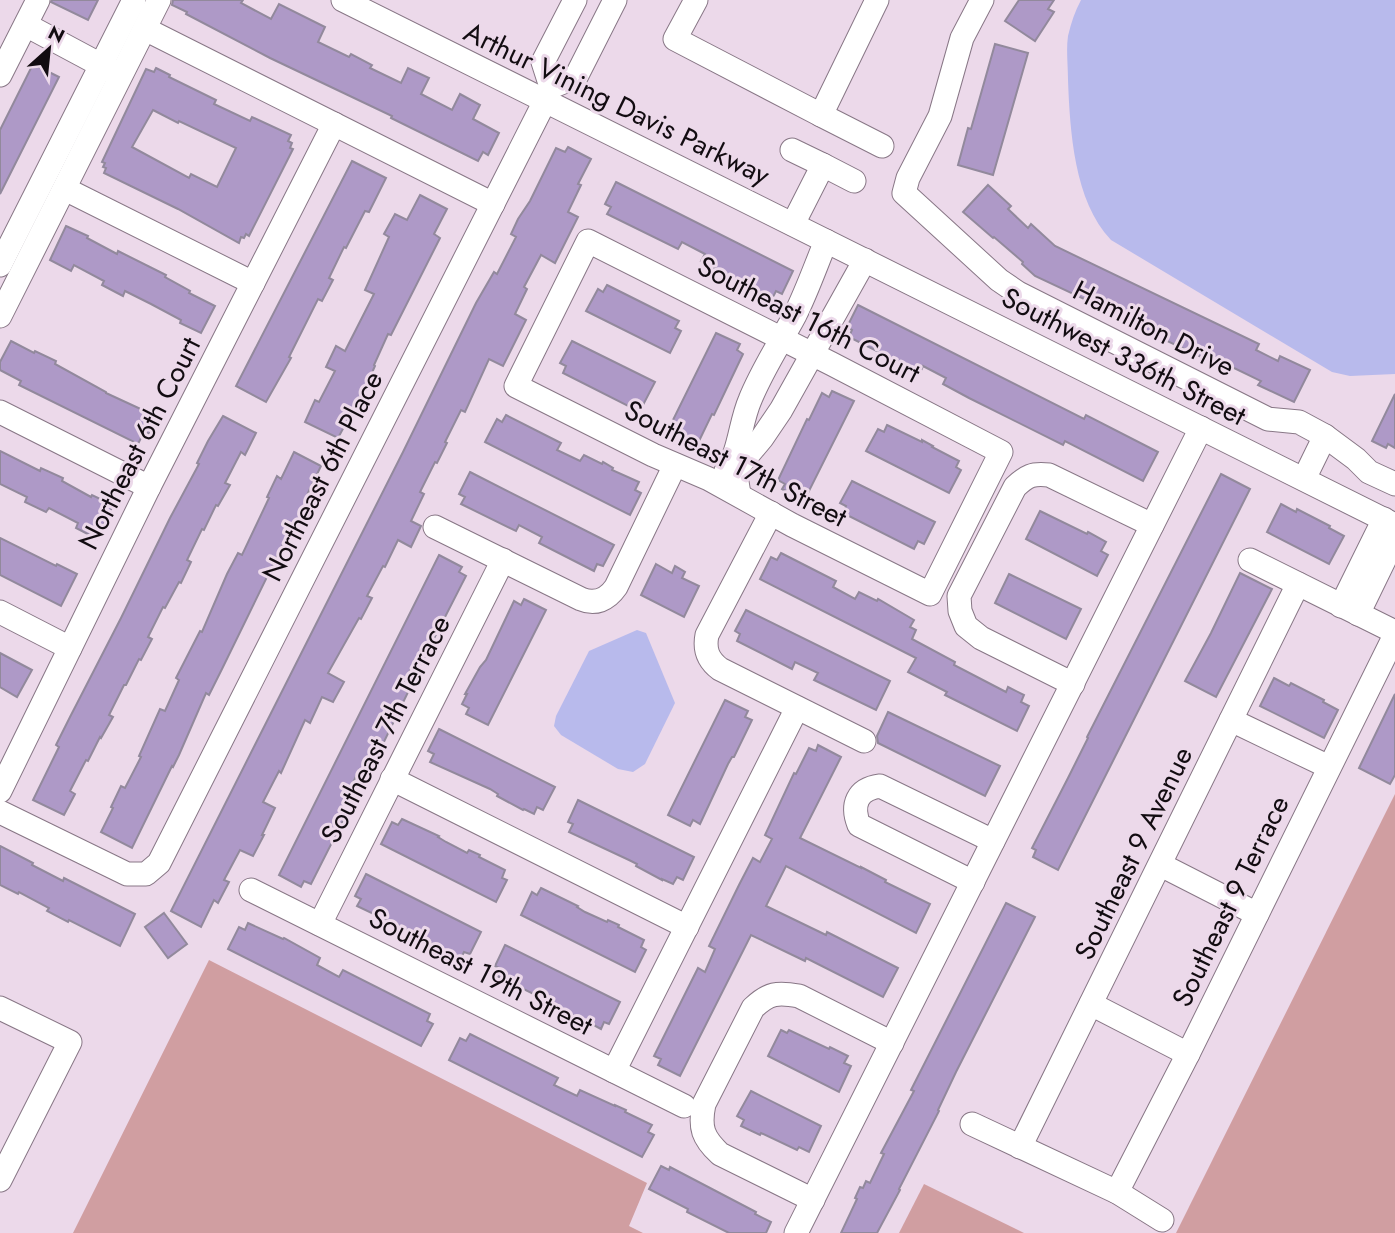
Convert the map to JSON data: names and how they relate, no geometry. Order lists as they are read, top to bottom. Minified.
{"streets":{"street":["Arthur Vining Davis Parkway","Southeast 16th Court","Hamilton Drive","Southwest 336th Street","Northeast 6th Court","Southeast 17th Street","Northeast 6th Place","Southeast 7th Terrace","Southeast 9 Avenue","Southeast 9 Terrace","Southeast 19th Street"]},"crossings":[["Arthur Vining Davis Parkway","Southwest 336th Street"],["Arthur Vining Davis Parkway","Northeast 6th Place"],["Southeast 16th Court","Southeast 17th Street"],["Southeast 7th Terrace","Southeast 19th Street"]],"north":"top right"}
